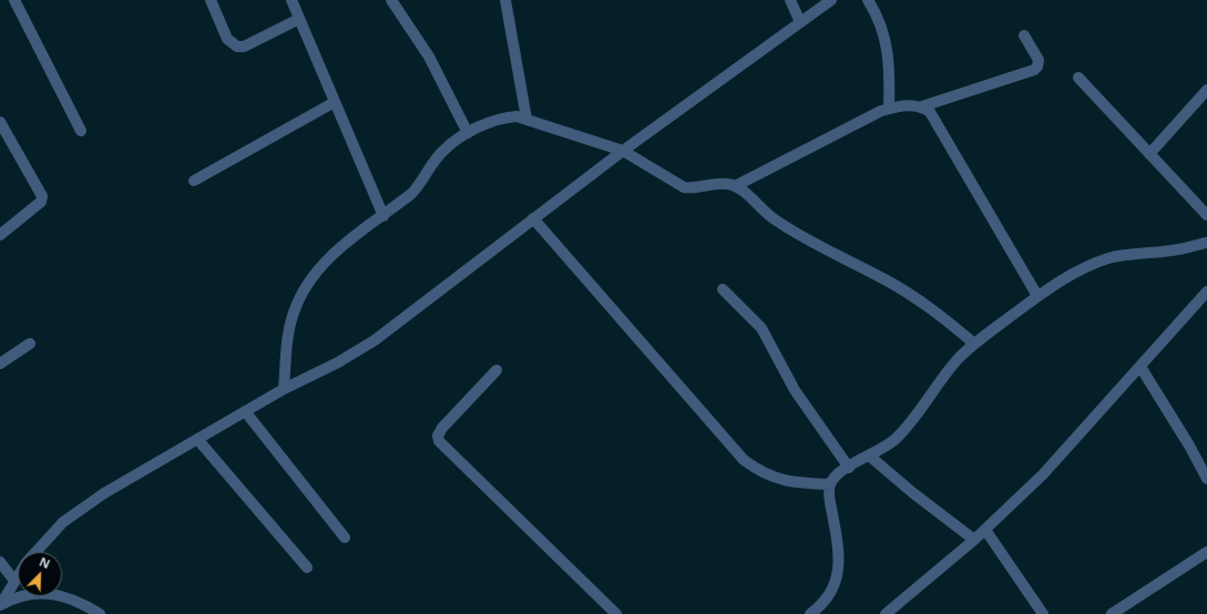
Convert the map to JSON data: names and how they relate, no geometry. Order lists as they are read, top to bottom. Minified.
{"north":"top right"}
